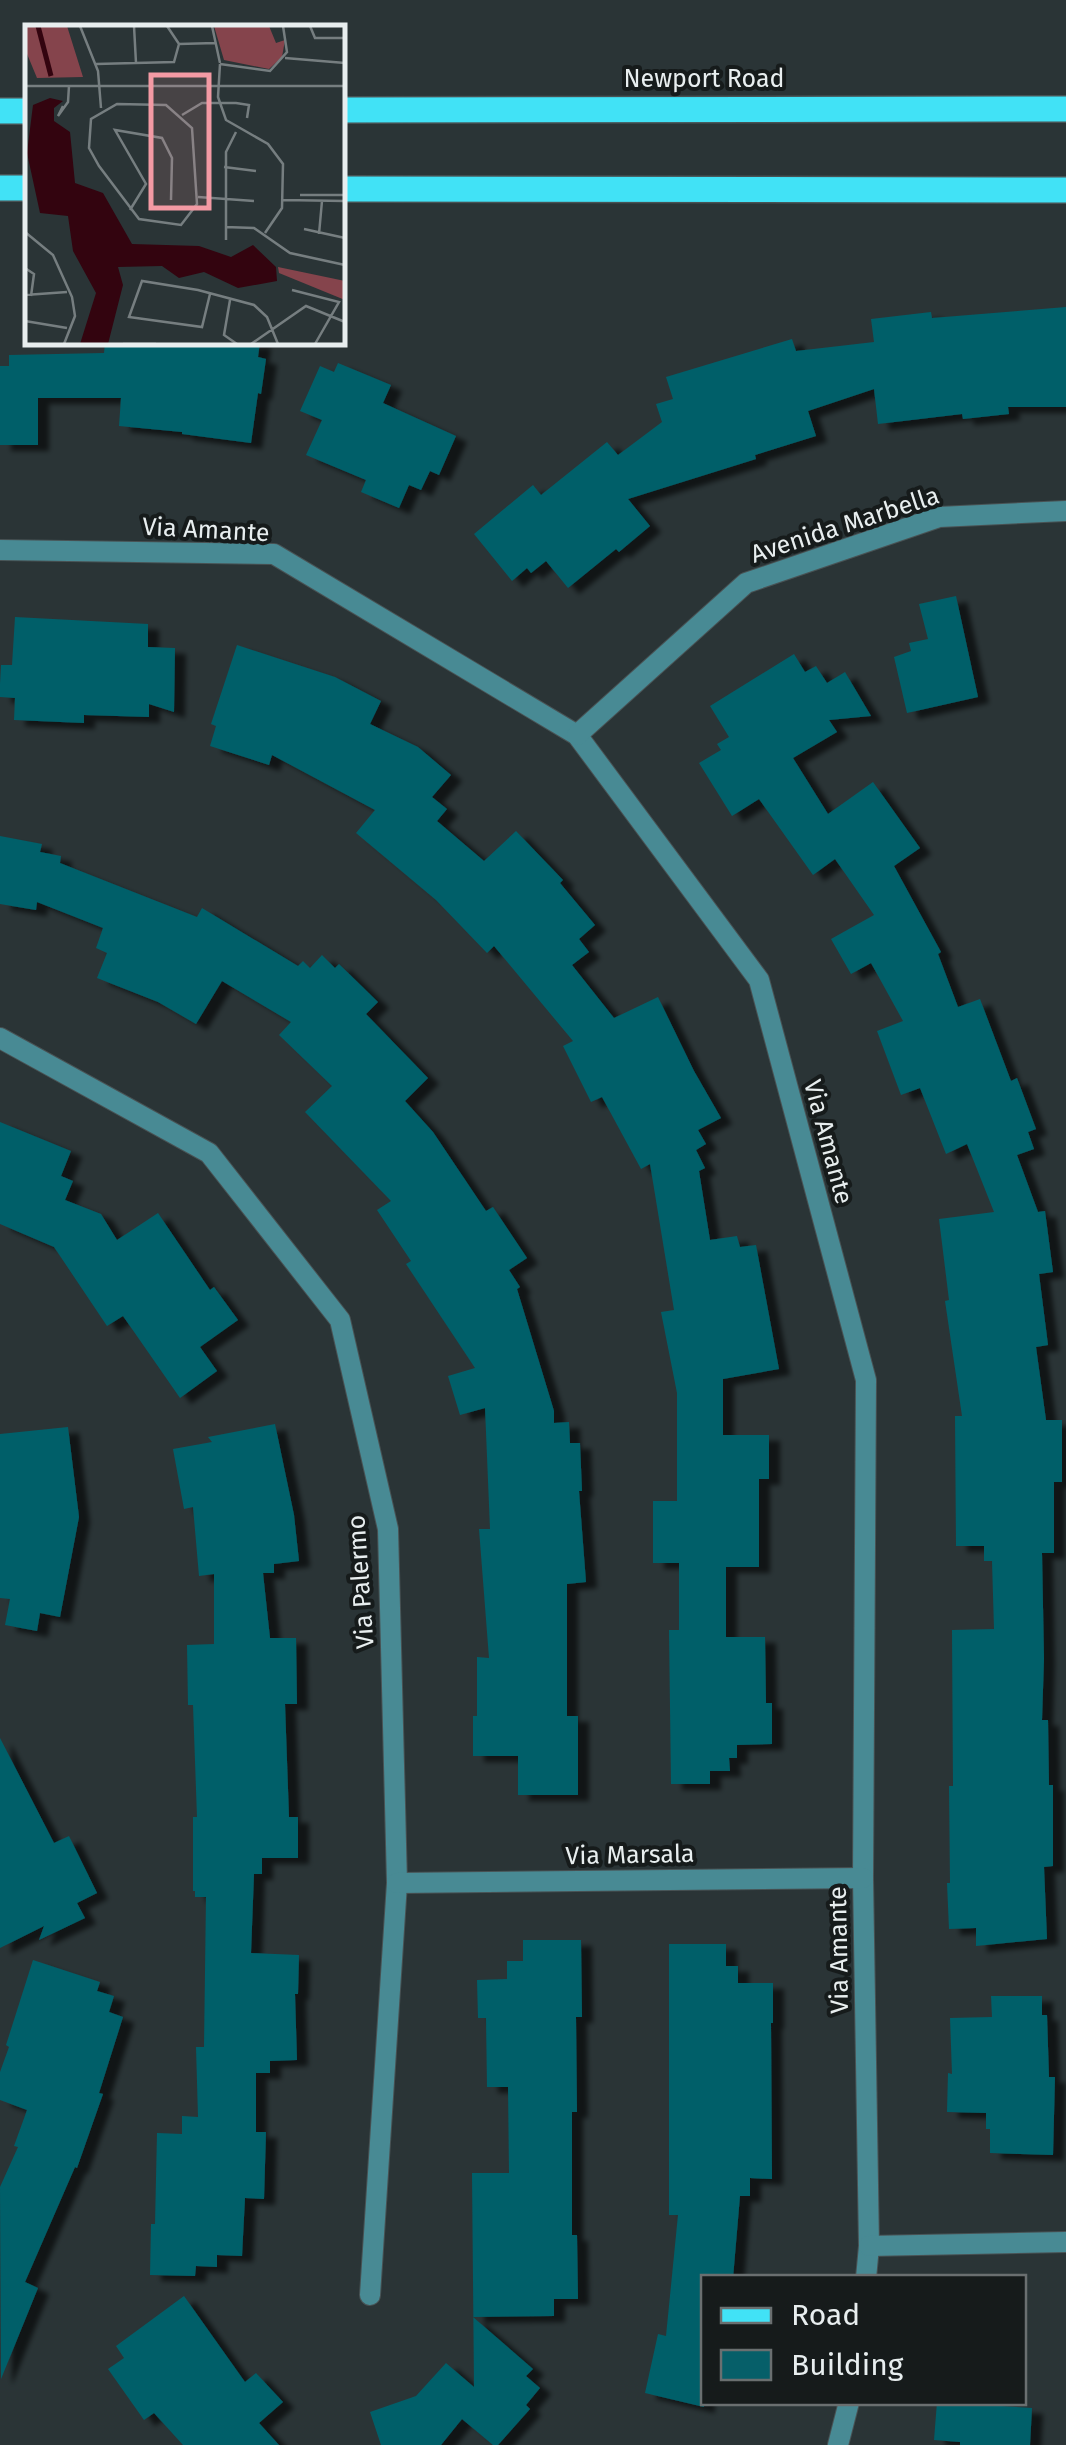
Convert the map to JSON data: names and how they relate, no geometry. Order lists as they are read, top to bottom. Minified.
{"streets":{"main road":["Newport Road"],"street":["Avenida Marbella","Via Amante","Via Palermo","Via Marsala"]},"crossings":[["Avenida Marbella","Via Amante"],["Via Amante","Via Marsala"],["Via Palermo","Via Marsala"]],"legend":["Road","Building"]}
